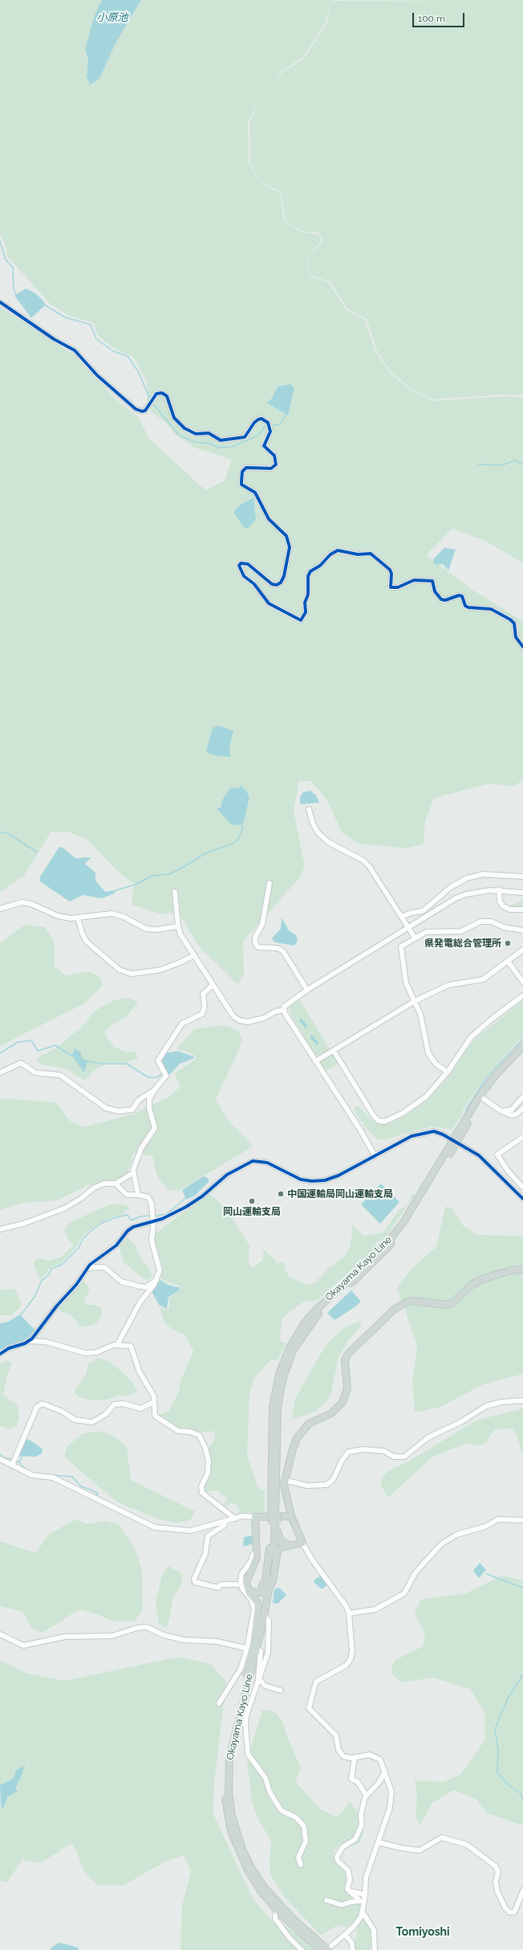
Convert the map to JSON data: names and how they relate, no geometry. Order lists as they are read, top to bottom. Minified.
{"streets":{"main road":["Okayama Kayo Line"]},"districts":["Tomiyoshi"],"water":["小原池"],"places":["県発電総合管理所","中国運輸局岡山運輸支局","岡山運輸支局"],"scale_bar":"100 m"}
